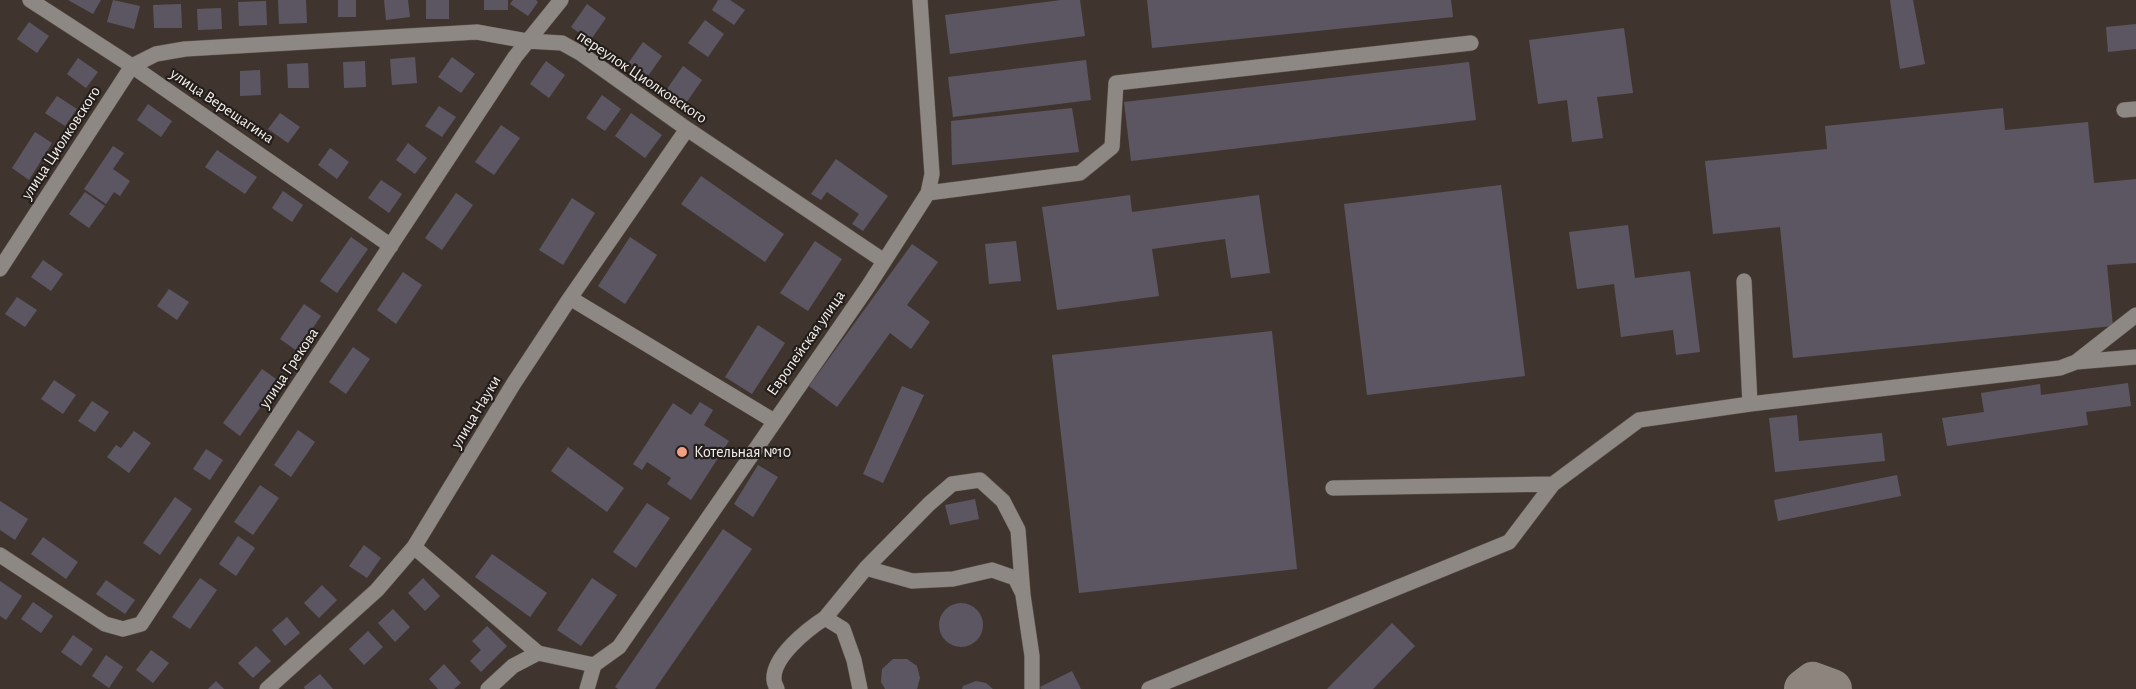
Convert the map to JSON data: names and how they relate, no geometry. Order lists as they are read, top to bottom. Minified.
{"streets":{"street":["переулок Циолковского","улица Верещагина","улица Циолковского","Европейская улица","улица Грекова","улица Науки"]},"crossings":[["переулок Циолковского","улица Верещагина"],["переулок Циолковского","улица Циолковского"],["переулок Циолковского","Европейская улица"],["переулок Циолковского","улица Грекова"],["переулок Циолковского","улица Науки"],["улица Верещагина","улица Циолковского"],["улица Верещагина","улица Грекова"]],"places":["Котельная №10"]}
